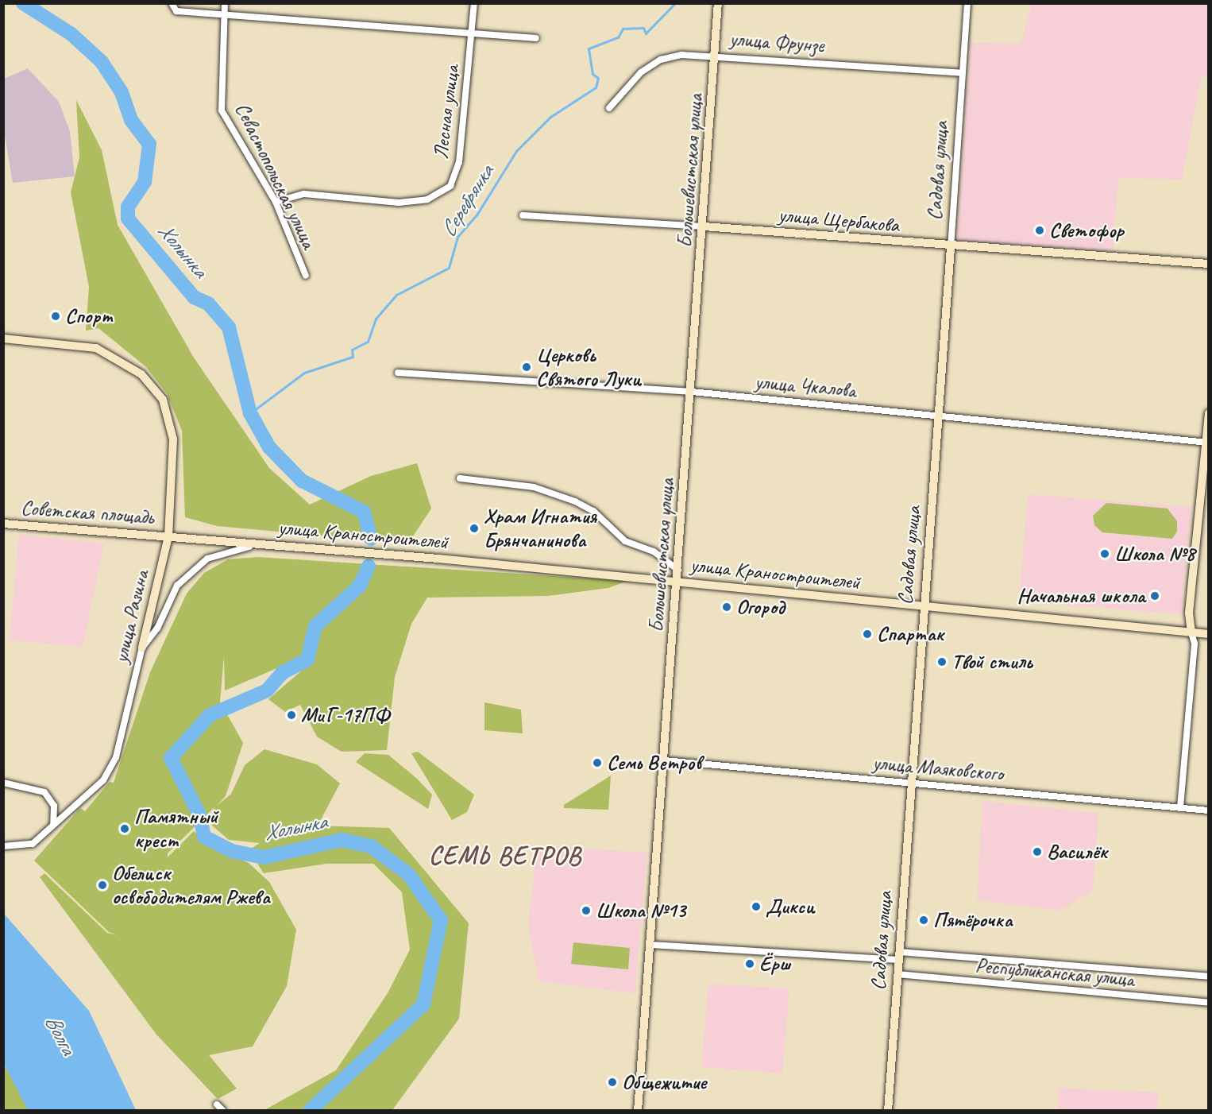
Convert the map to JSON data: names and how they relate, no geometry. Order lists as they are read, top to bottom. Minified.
{"streets":{"street":["улица Фрунзе","Лесная улица","Большевистская улица","Садовая улица","Севастопольская улица","улица Щербакова","улица Чкалова","Советская площадь","улица Краностроителей","улица Разина","улица Маяковского","Республиканская улица"]},"crossings":[["улица Фрунзе","Большевистская улица"],["улица Фрунзе","Садовая улица"],["Лесная улица","Севастопольская улица"],["Большевистская улица","улица Щербакова"],["Большевистская улица","улица Чкалова"],["Большевистская улица","улица Краностроителей"],["Большевистская улица","улица Маяковского"],["Большевистская улица","Республиканская улица"],["Садовая улица","улица Щербакова"],["Садовая улица","улица Чкалова"],["Садовая улица","улица Краностроителей"],["Садовая улица","улица Маяковского"],["Садовая улица","Республиканская улица"],["Советская площадь","улица Краностроителей"],["Советская площадь","улица Разина"],["улица Краностроителей","улица Разина"]],"districts":["СЕМЬ ВЕТРОВ"],"water":["Серебрянка","Холынка","Волга"],"places":["Светофор","Спорт","Церковь Святого Луки","Храм Игнатия Брянчанинова","Школа №8","Начальная школа","Огород","Спартак","Твой стиль","МиГ-17ПФ","Семь Ветров","Памятный крест","Василёк","Обелиск освободителям Ржева","Дикси","Школа №13","Пятёрочка","Ёрш","Общежитие"]}
